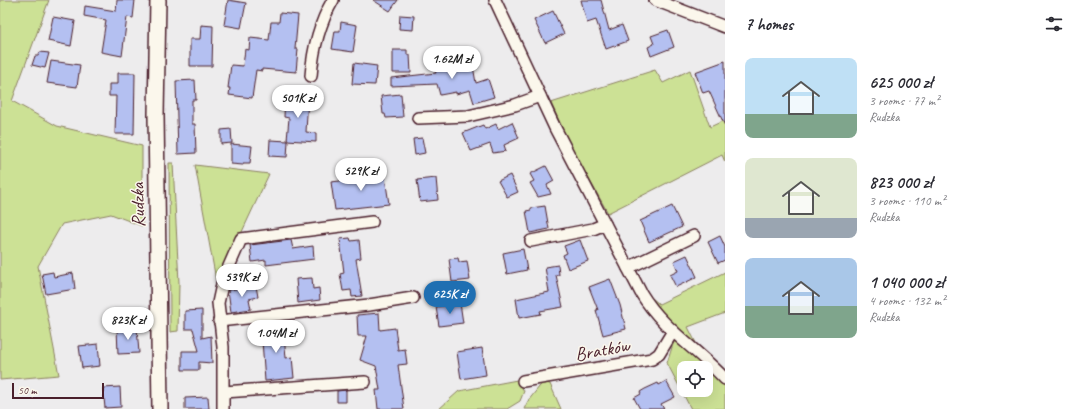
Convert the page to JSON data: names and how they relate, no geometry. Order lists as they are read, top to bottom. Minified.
{"streets":{"main road":["Rudzka"],"street":["Bratków"]},"scale_bar":"50 m","page":{"heading":"7 homes","price":["1.62M zł","501K zł","529K zł","539K zł","625K zł","823K zł","1.04M zł"],"list":[{"name":"625 000 zł","note":"3 rooms · 77 m² · Rudzka"},{"name":"823 000 zł","note":"3 rooms · 110 m² · Rudzka"},{"name":"1 040 000 zł","note":"4 rooms · 132 m² · Rudzka"}],"scale":"50 m"}}
